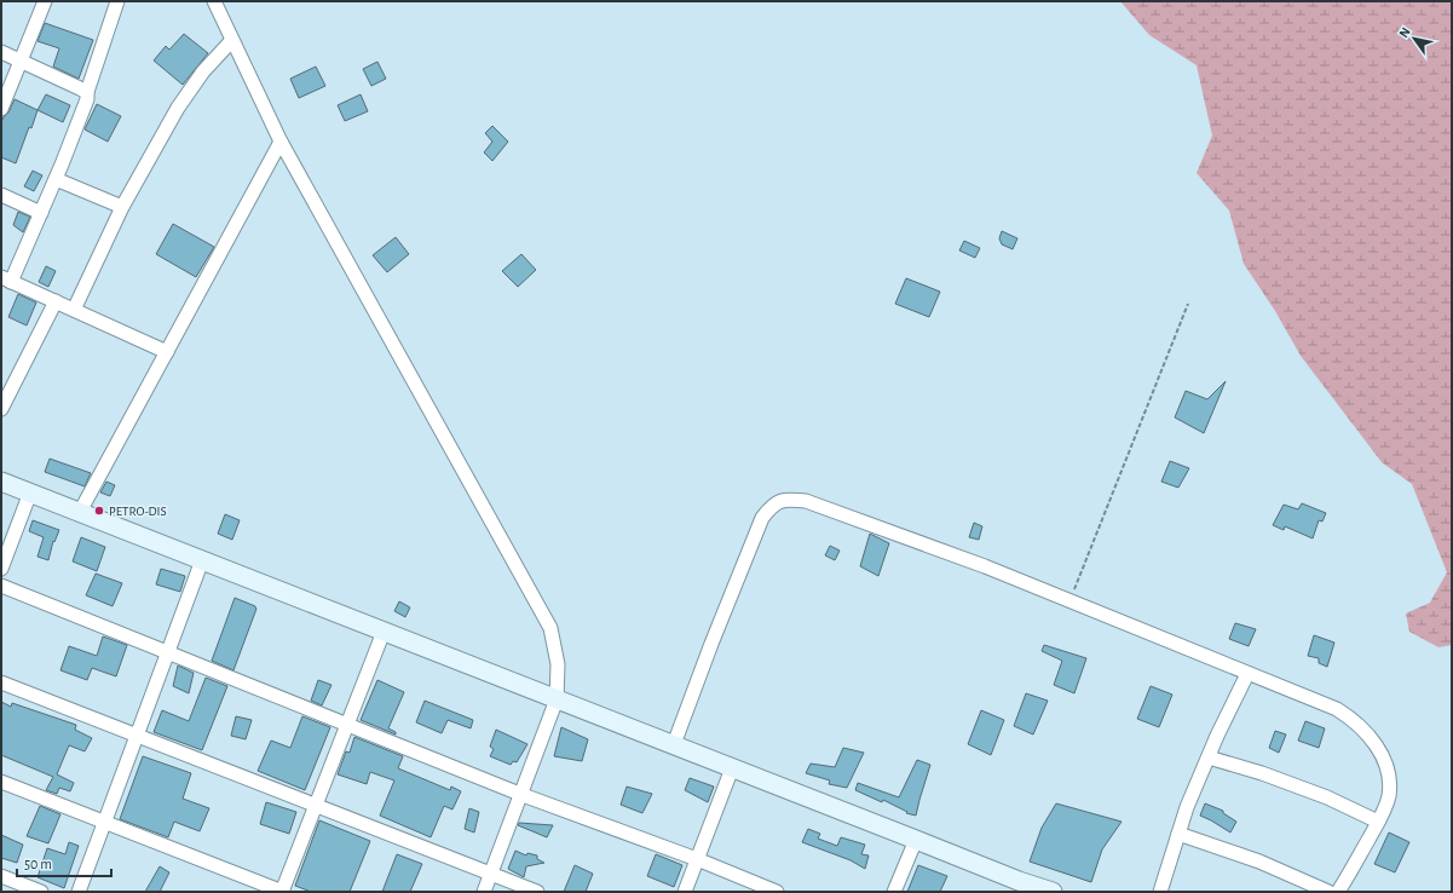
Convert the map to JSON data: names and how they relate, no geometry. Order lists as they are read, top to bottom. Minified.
{"places":["PETRO-DIS"],"scale_bar":"50 m","north":"top left"}
